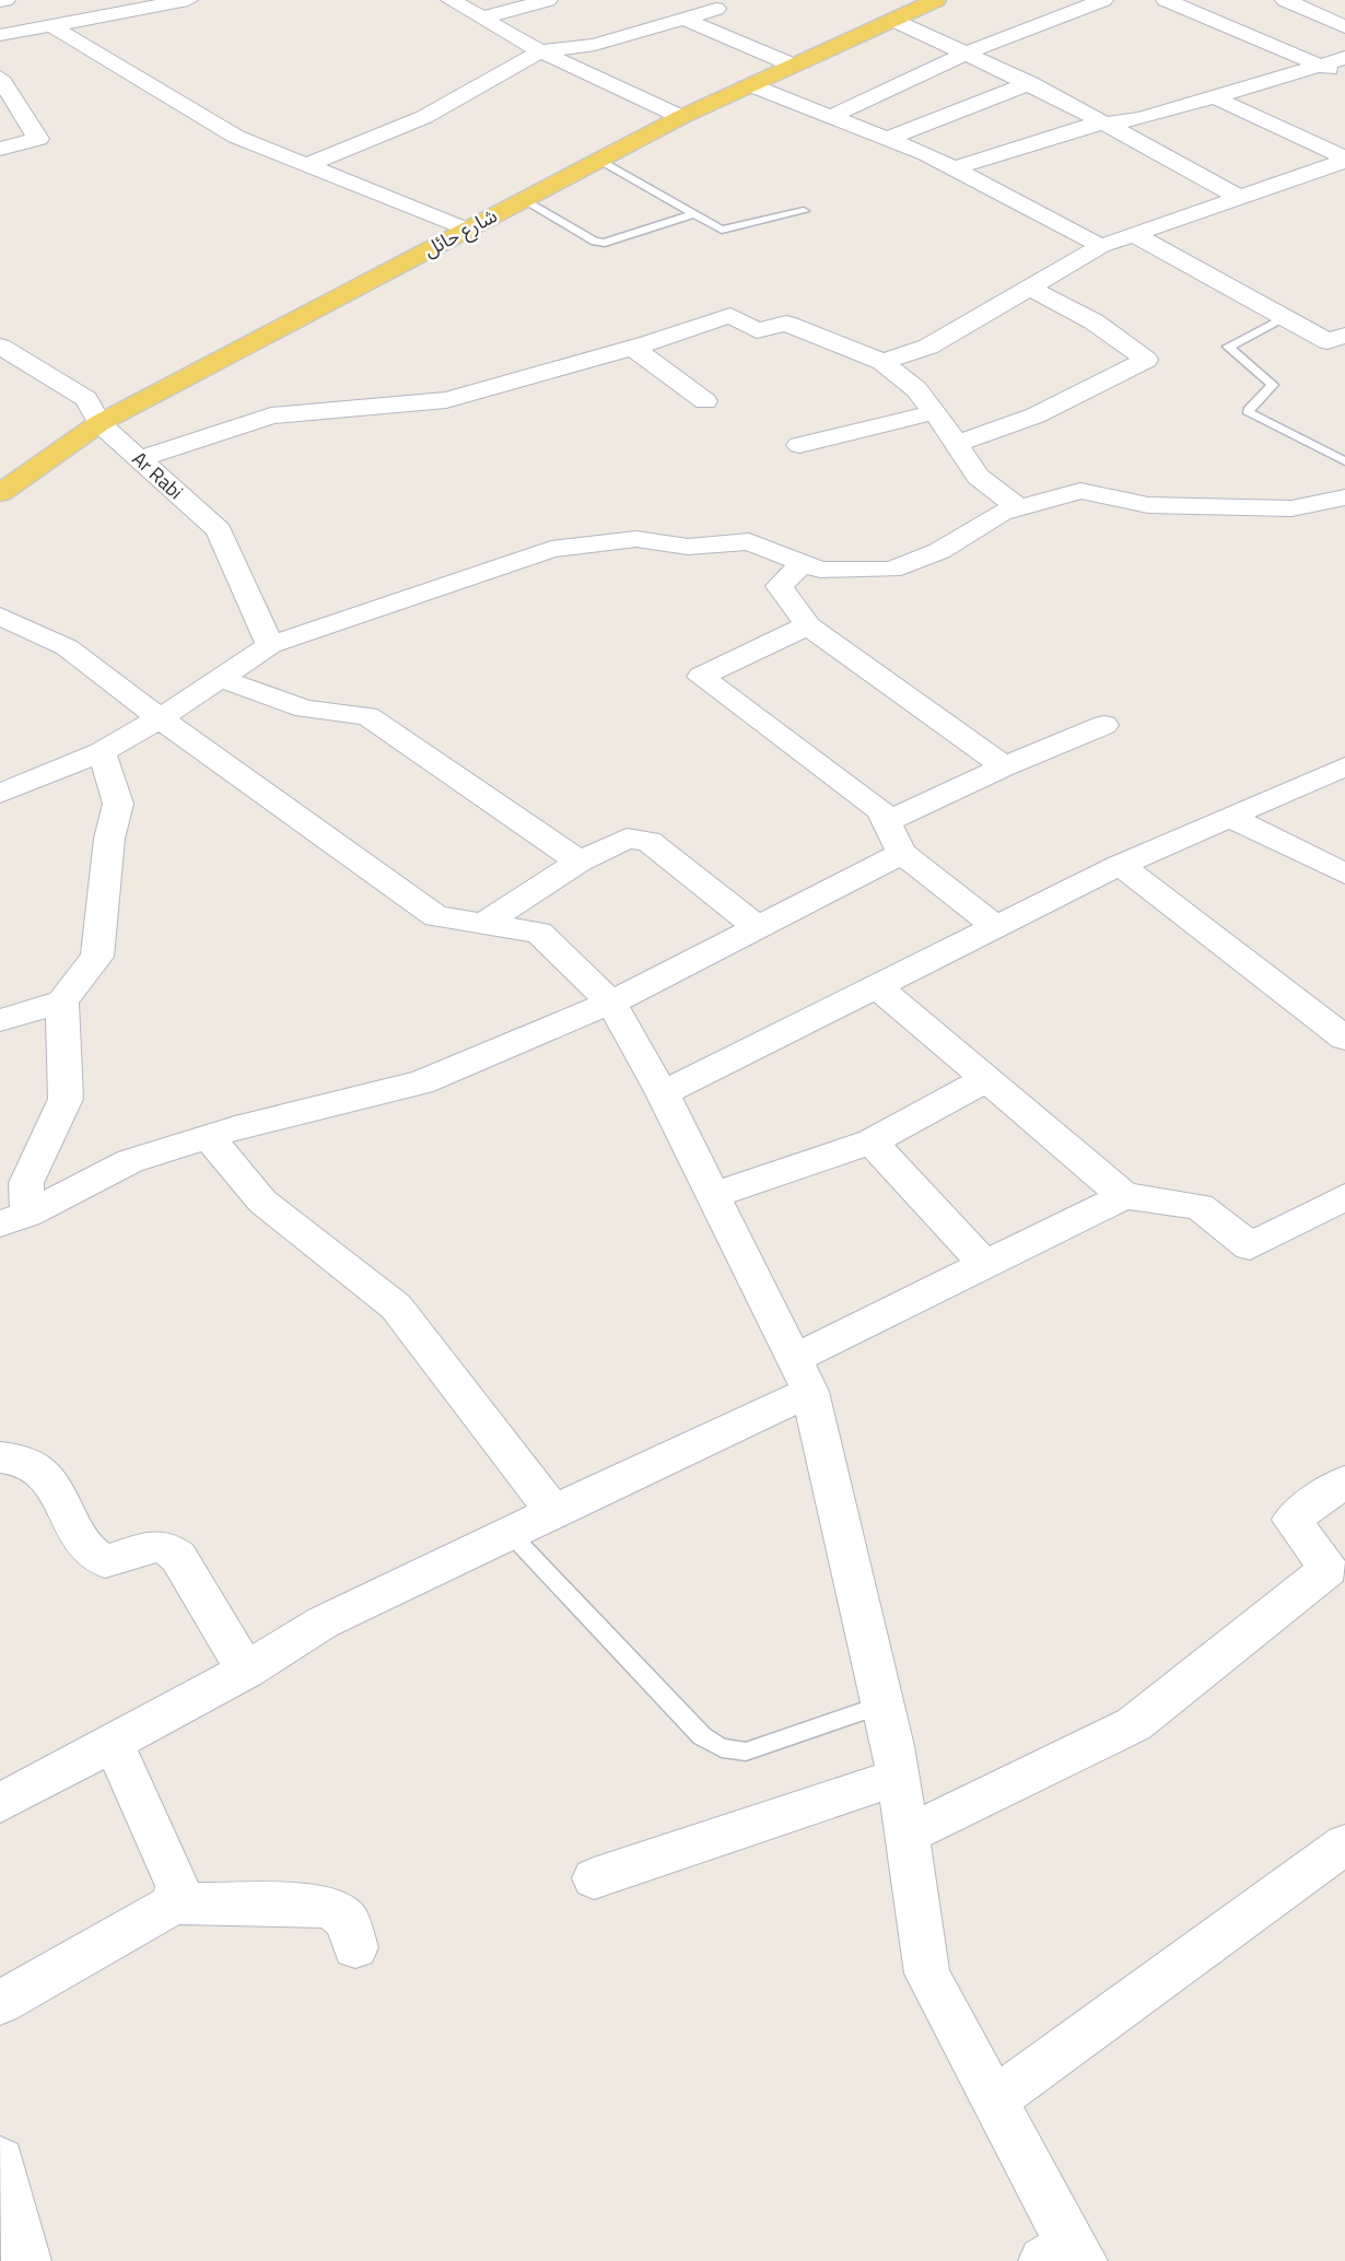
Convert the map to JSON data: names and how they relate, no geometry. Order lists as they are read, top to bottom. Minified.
{"streets":{"main road":["شارع حائل"],"street":["Ar Rabi"]},"crossings":[["شارع حائل","Ar Rabi"]]}
